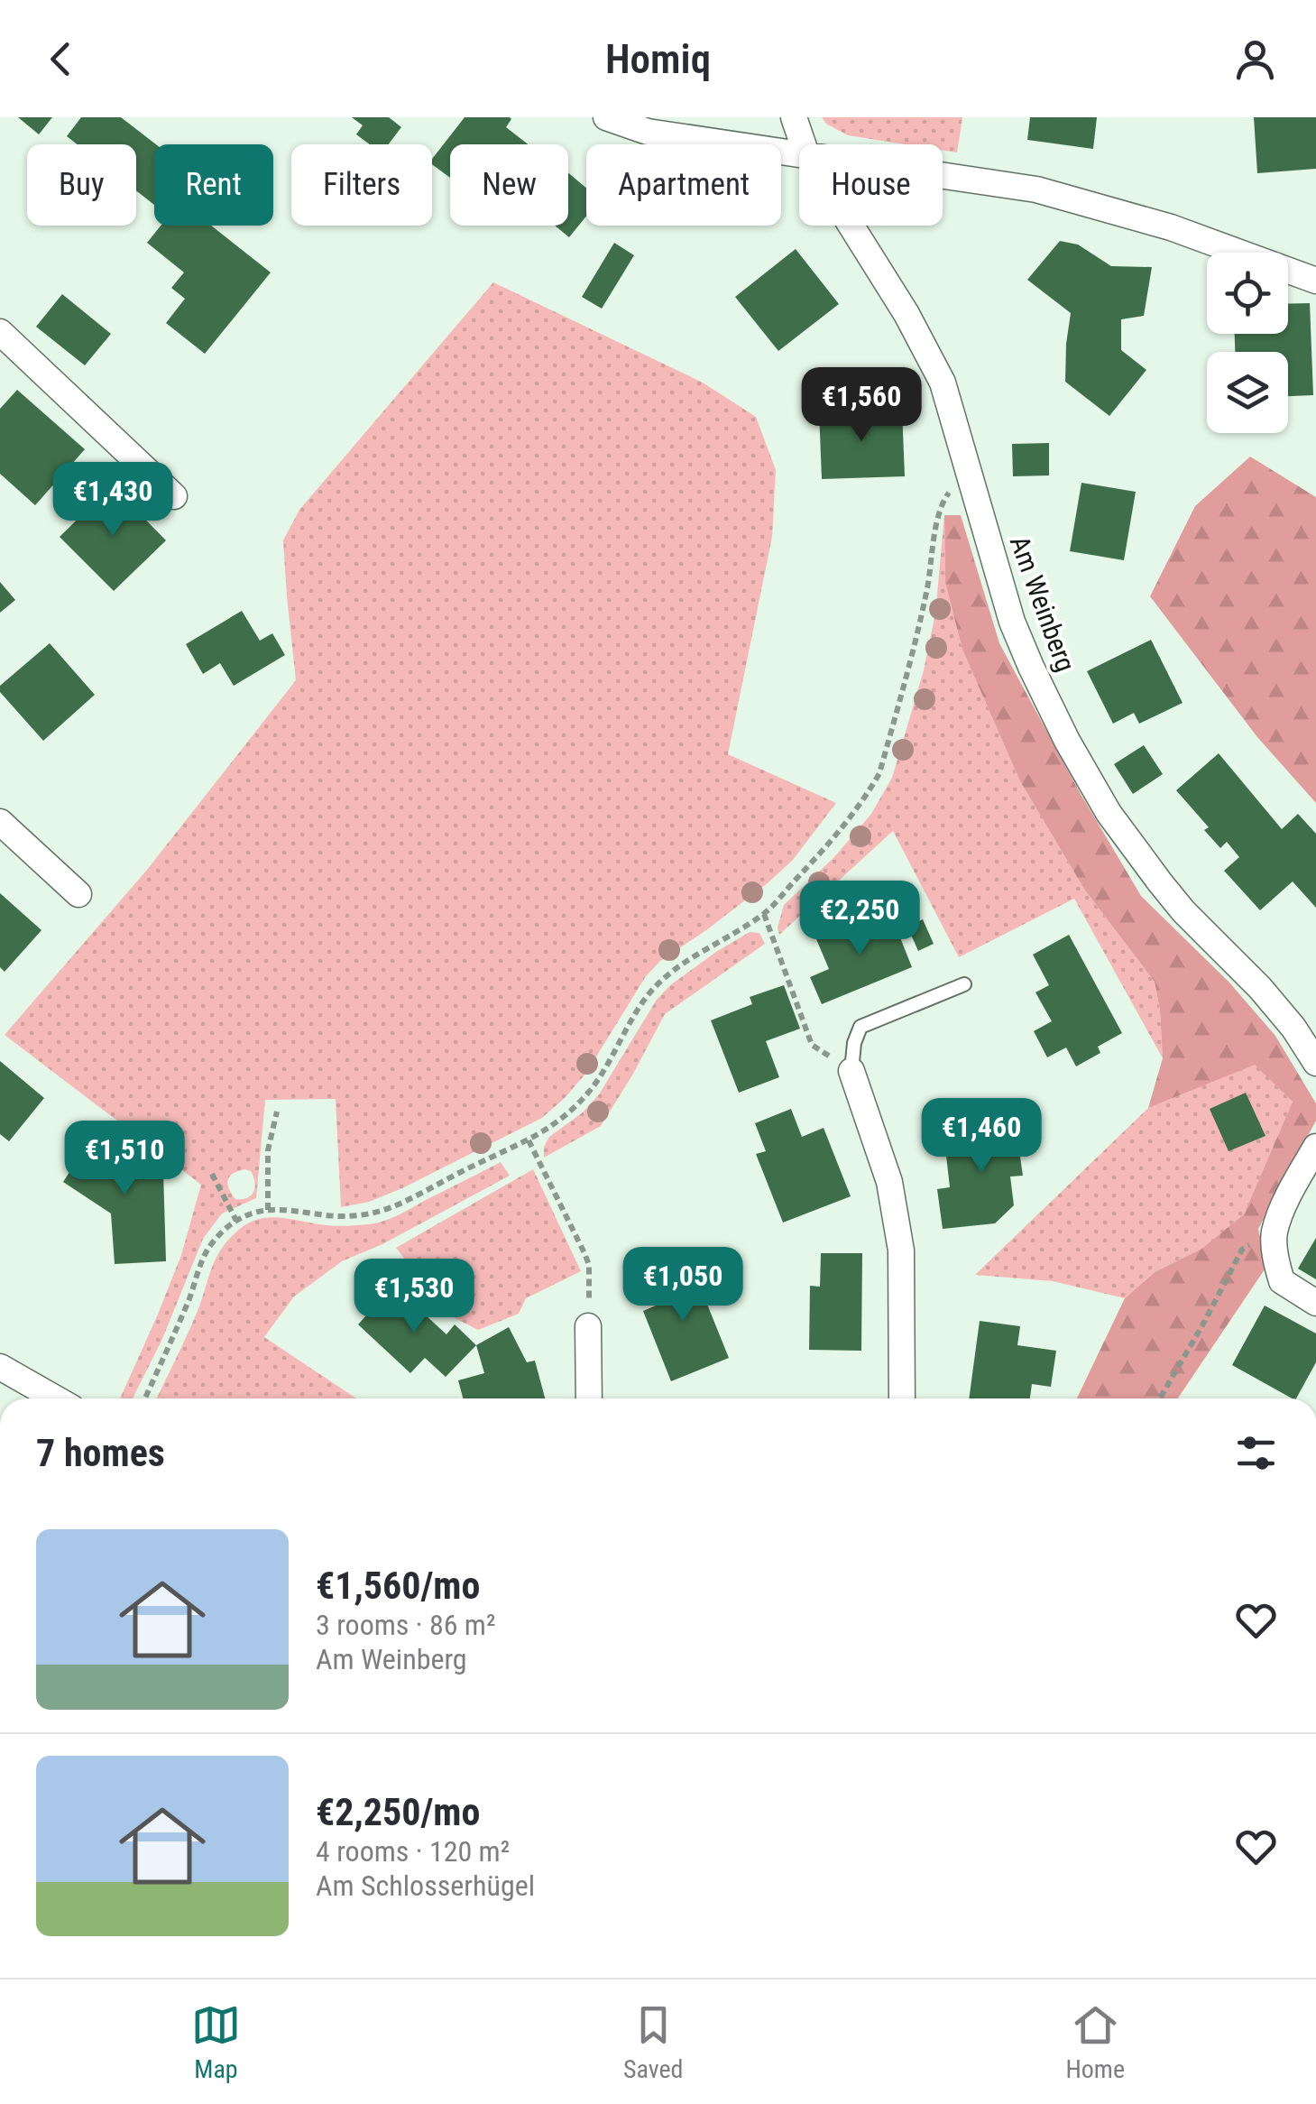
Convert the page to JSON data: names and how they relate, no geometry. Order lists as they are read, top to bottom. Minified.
{"streets":{"street":["Am Weinberg"]},"page":{"header":"Homiq","chip":["Buy","Rent","Filters","New","Apartment","House"],"price":["€1,560","€1,430","€2,250","€1,460","€1,510","€1,050","€1,530"],"heading":"7 homes","list":[{"name":"€1,560/mo","note":"3 rooms · 86 m² · Am Weinberg"},{"name":"€2,250/mo","note":"4 rooms · 120 m² · Am Schlosserhügel"}],"tabs":["Map","Saved","Home"]}}
